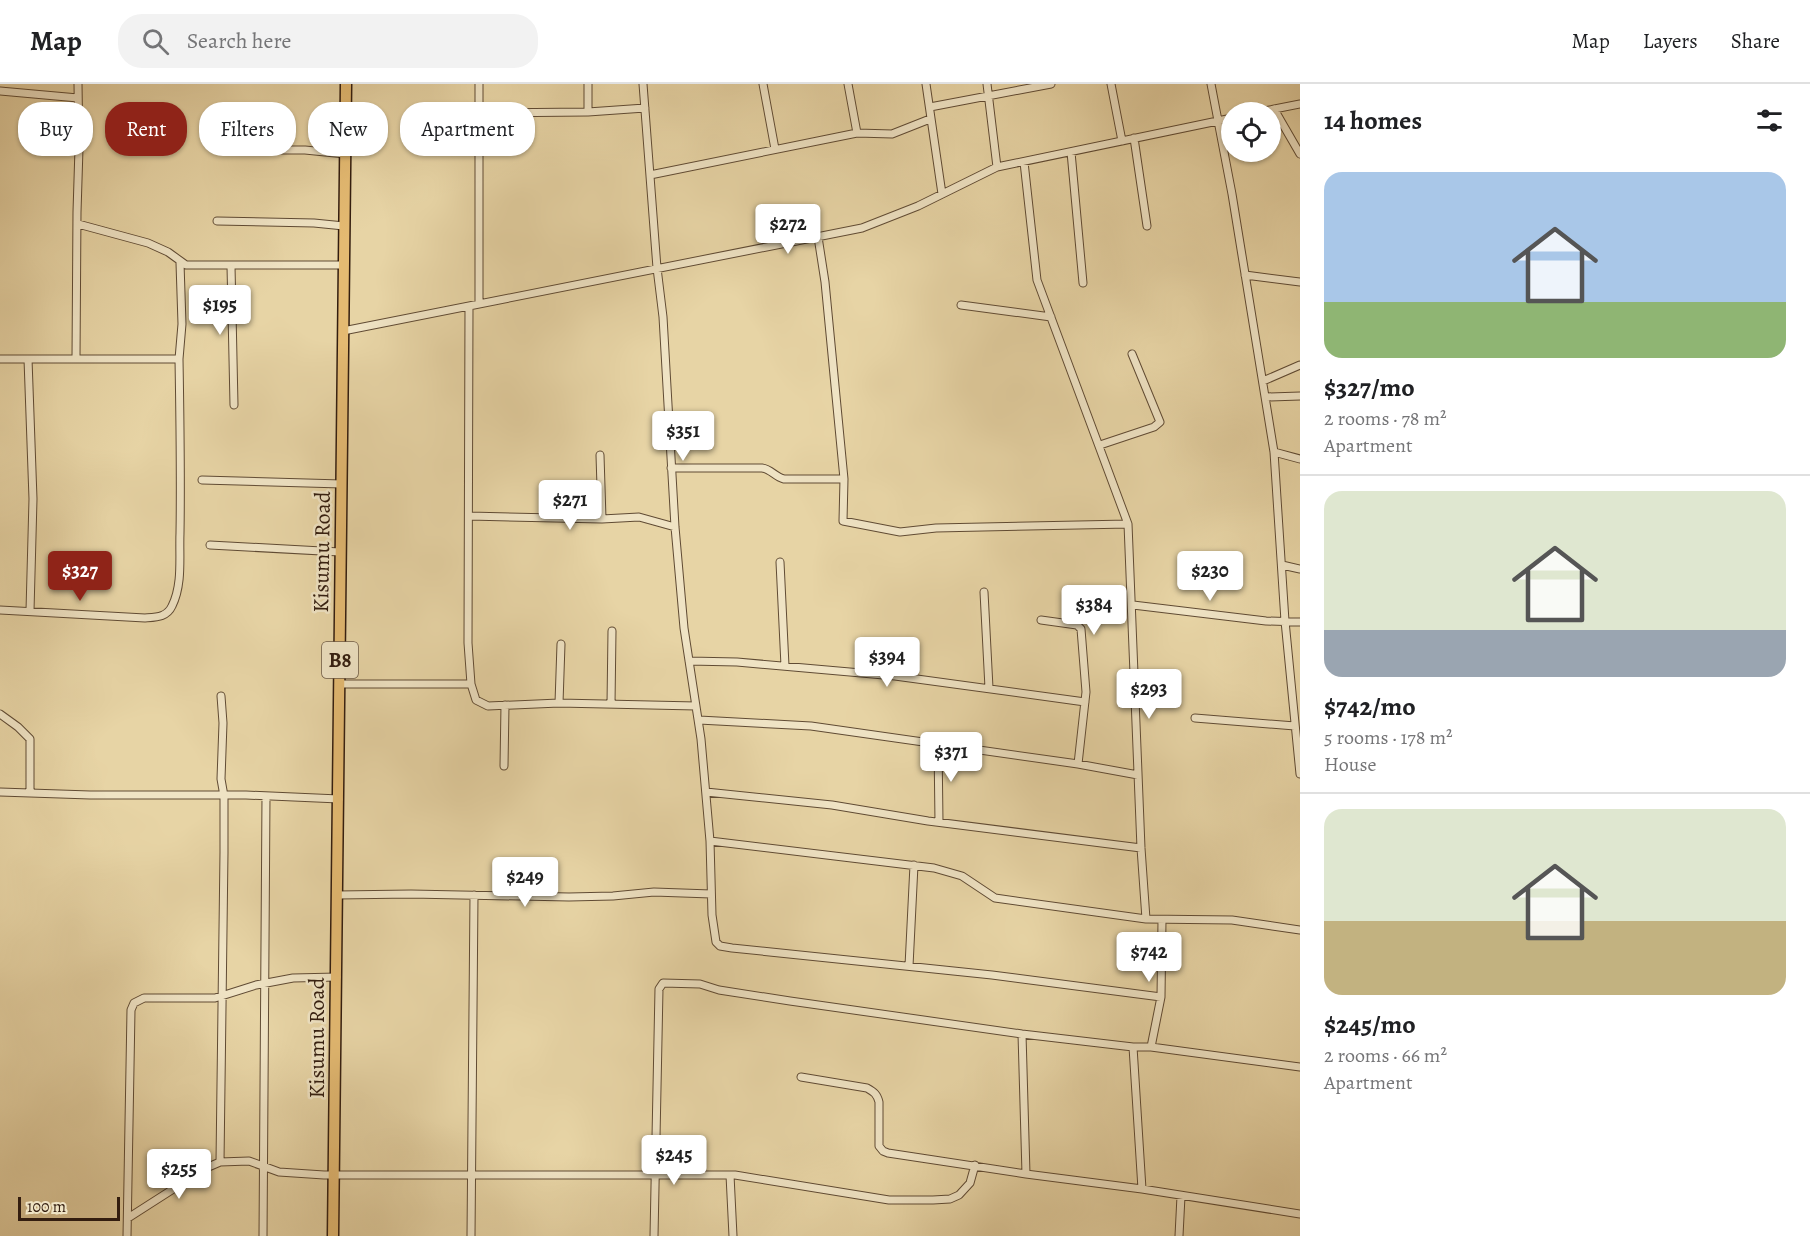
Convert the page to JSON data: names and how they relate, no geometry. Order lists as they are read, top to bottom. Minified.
{"streets":{"highway":["Kisumu Road","B8"]},"scale_bar":"100 m","page":{"header":"Map","search":"Search here","nav":["Map","Layers","Share"],"heading":"14 homes","chip":["Buy","Rent","Filters","New","Apartment"],"list":[{"name":"$327/mo","note":"2 rooms · 78 m² · Apartment"},{"name":"$742/mo","note":"5 rooms · 178 m² · House"},{"name":"$245/mo","note":"2 rooms · 66 m² · Apartment"}],"price":["$272","$195","$351","$271","$327","$230","$384","$394","$293","$371","$249","$742","$245","$255"],"scale":"100 m"}}
